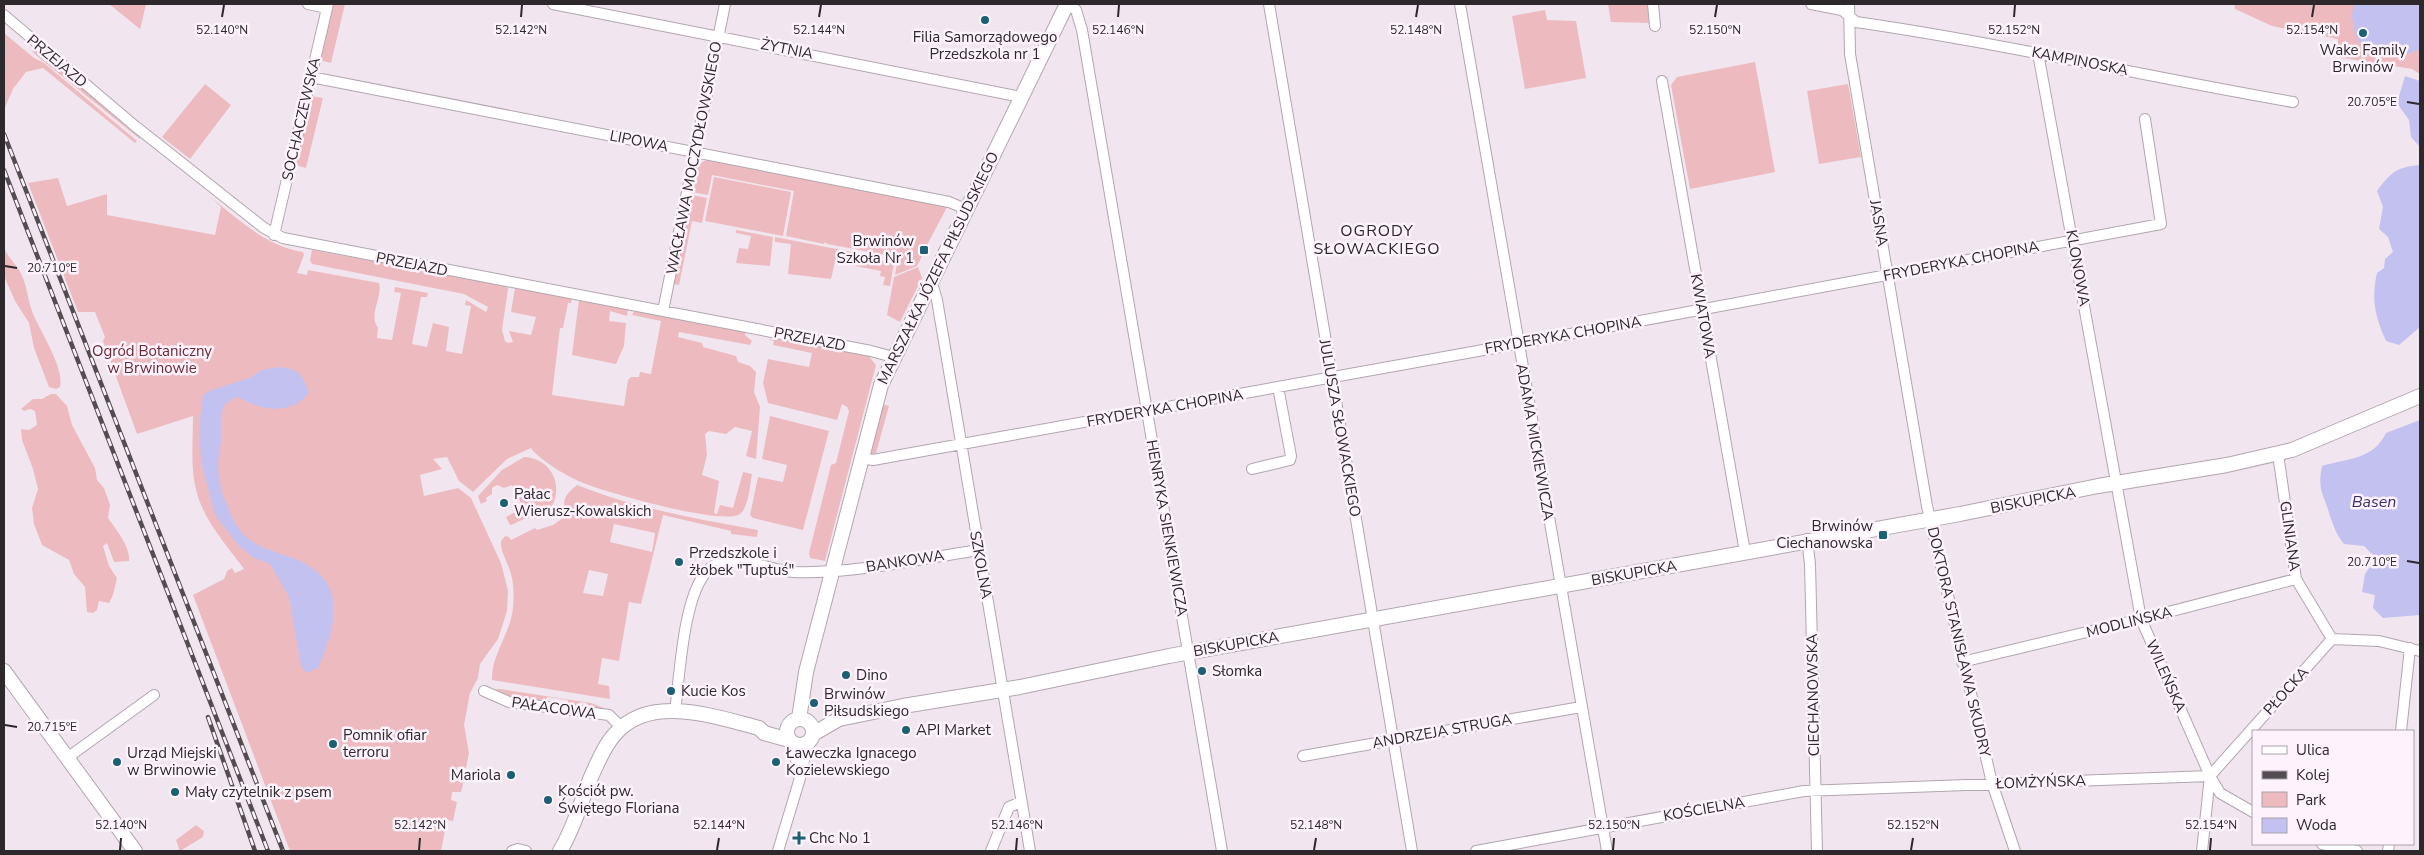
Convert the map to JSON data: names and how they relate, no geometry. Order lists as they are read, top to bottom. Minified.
{"streets":{"main road":["MARSZAŁKA JÓZEFA PIŁSUDSKIEGO","BISKUPICKA"],"street":["ŻYTNIA","PRZEJAZD","KAMPINOSKA","SOCHACZEWSKA","LIPOWA","WACŁAWA MOCZYDŁOWSKIEGO","JASNA","FRYDERYKA CHOPINA","KLONOWA","KWIATOWA","JULIUSZA SŁOWACKIEGO","ADAMA MICKIEWICZA","HENRYKA SIENKIEWICZA","GLINIANA","BANKOWA","SZKOLNA","MODLIŃSKA","DOKTORA STANISŁAWA SKUDRY","WILEŃSKA","PŁOCKA","CIECHANOWSKA","PAŁACOWA","ANDRZEJA STRUGA","ŁOMŻYŃSKA","KOŚCIELNA"]},"crossings":[["ŻYTNIA","WACŁAWA MOCZYDŁOWSKIEGO"],["ŻYTNIA","MARSZAŁKA JÓZEFA PIŁSUDSKIEGO"],["PRZEJAZD","SOCHACZEWSKA"],["PRZEJAZD","WACŁAWA MOCZYDŁOWSKIEGO"],["PRZEJAZD","MARSZAŁKA JÓZEFA PIŁSUDSKIEGO"],["KAMPINOSKA","JASNA"],["KAMPINOSKA","KLONOWA"],["SOCHACZEWSKA","LIPOWA"],["LIPOWA","WACŁAWA MOCZYDŁOWSKIEGO"],["LIPOWA","MARSZAŁKA JÓZEFA PIŁSUDSKIEGO"],["JASNA","FRYDERYKA CHOPINA"],["JASNA","BISKUPICKA"],["JASNA","DOKTORA STANISŁAWA SKUDRY"],["FRYDERYKA CHOPINA","MARSZAŁKA JÓZEFA PIŁSUDSKIEGO"],["FRYDERYKA CHOPINA","KLONOWA"],["FRYDERYKA CHOPINA","KWIATOWA"],["FRYDERYKA CHOPINA","JULIUSZA SŁOWACKIEGO"],["FRYDERYKA CHOPINA","ADAMA MICKIEWICZA"],["FRYDERYKA CHOPINA","HENRYKA SIENKIEWICZA"],["FRYDERYKA CHOPINA","SZKOLNA"],["MARSZAŁKA JÓZEFA PIŁSUDSKIEGO","BISKUPICKA"],["MARSZAŁKA JÓZEFA PIŁSUDSKIEGO","HENRYKA SIENKIEWICZA"],["MARSZAŁKA JÓZEFA PIŁSUDSKIEGO","BANKOWA"],["MARSZAŁKA JÓZEFA PIŁSUDSKIEGO","SZKOLNA"],["KLONOWA","BISKUPICKA"],["KLONOWA","WILEŃSKA"],["KWIATOWA","BISKUPICKA"],["JULIUSZA SŁOWACKIEGO","BISKUPICKA"],["JULIUSZA SŁOWACKIEGO","ANDRZEJA STRUGA"],["ADAMA MICKIEWICZA","BISKUPICKA"],["ADAMA MICKIEWICZA","ANDRZEJA STRUGA"],["ADAMA MICKIEWICZA","KOŚCIELNA"],["BISKUPICKA","HENRYKA SIENKIEWICZA"],["BISKUPICKA","GLINIANA"],["BISKUPICKA","BANKOWA"],["BISKUPICKA","SZKOLNA"],["BISKUPICKA","DOKTORA STANISŁAWA SKUDRY"],["BISKUPICKA","WILEŃSKA"],["BISKUPICKA","CIECHANOWSKA"],["BISKUPICKA","PAŁACOWA"],["GLINIANA","MODLIŃSKA"],["GLINIANA","PŁOCKA"],["BANKOWA","SZKOLNA"],["MODLIŃSKA","DOKTORA STANISŁAWA SKUDRY"],["MODLIŃSKA","WILEŃSKA"],["DOKTORA STANISŁAWA SKUDRY","ŁOMŻYŃSKA"],["WILEŃSKA","PŁOCKA"],["WILEŃSKA","ŁOMŻYŃSKA"],["PŁOCKA","ŁOMŻYŃSKA"],["CIECHANOWSKA","ŁOMŻYŃSKA"],["CIECHANOWSKA","KOŚCIELNA"],["ŁOMŻYŃSKA","KOŚCIELNA"]],"districts":["OGRODY SŁOWACKIEGO"],"water":["Basen"],"parks":["Ogród Botaniczny w Brwinowie"],"places":{"other":["Filia Samorządowego Przedszkola nr 1","Wake Family Brwinów","Pałac Wierusz-Kowalskich","Przedszkole i żłobek \"Tuptuś\"","Słomka","Dino","Kucie Kos","Brwinów Piłsudskiego","API Market","Pomnik ofiar terroru","Urząd Miejski w Brwinowie","Ławeczka Ignacego Kozielewskiego","Mariola","Mały czytelnik z psem","Kościół pw. Świętego Floriana"],"transit":["Brwinów Szkoła Nr 1","Brwinów Ciechanowska"],"health":["Chc No 1"]},"legend":["Ulica","Kolej","Park","Woda"],"coordinates":["52.140°N","52.142°N","52.144°N","52.146°N","52.148°N","52.150°N","52.152°N","52.154°N","20.705°E","20.710°E","20.715°E"]}
